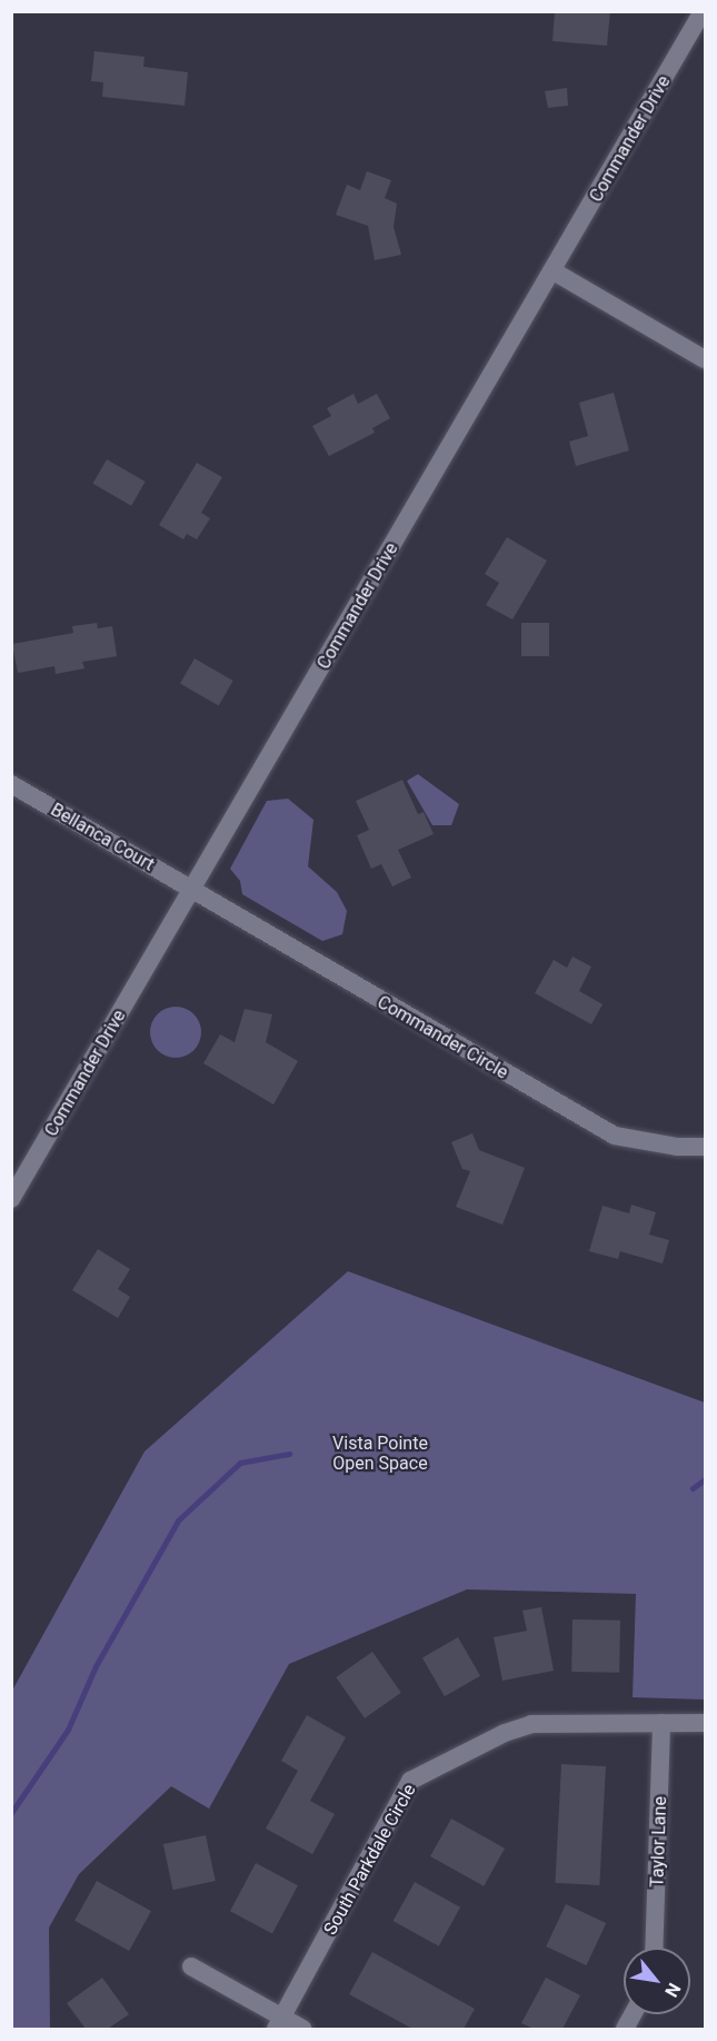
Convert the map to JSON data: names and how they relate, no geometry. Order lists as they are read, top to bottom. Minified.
{"streets":{"street":["Commander Drive","Bellanca Court","Commander Circle","Taylor Lane","South Parkdale Circle"]},"crossings":[["Commander Drive","Bellanca Court"],["Commander Drive","Commander Circle"],["Bellanca Court","Commander Circle"],["Taylor Lane","South Parkdale Circle"]],"parks":["Vista Pointe Open Space"],"north":"bottom right"}
